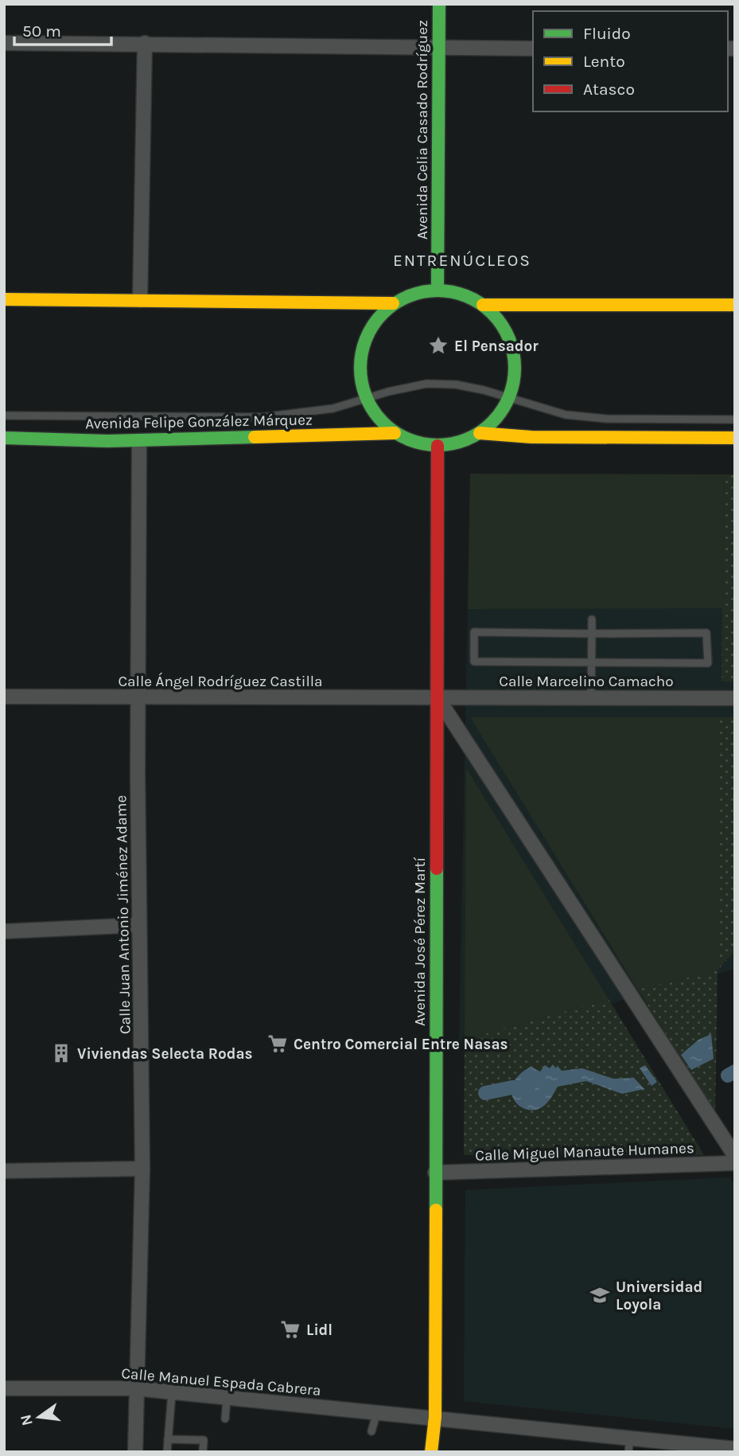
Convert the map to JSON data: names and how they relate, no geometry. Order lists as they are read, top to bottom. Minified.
{"streets":{"main road":["Avenida Celia Casado Rodríguez","Avenida Felipe González Márquez","Avenida José Pérez Martí"],"street":["Calle Ángel Rodríguez Castilla","Calle Marcelino Camacho","Calle Juan Antonio Jiménez Adame","Calle Miguel Manaute Humanes","Calle Manuel Espada Cabrera"]},"crossings":[["Avenida Felipe González Márquez","Calle Juan Antonio Jiménez Adame"],["Calle Ángel Rodríguez Castilla","Calle Marcelino Camacho"],["Calle Ángel Rodríguez Castilla","Calle Juan Antonio Jiménez Adame"],["Calle Ángel Rodríguez Castilla","Avenida José Pérez Martí"],["Calle Marcelino Camacho","Avenida José Pérez Martí"],["Calle Juan Antonio Jiménez Adame","Calle Manuel Espada Cabrera"],["Avenida José Pérez Martí","Calle Miguel Manaute Humanes"],["Avenida José Pérez Martí","Calle Manuel Espada Cabrera"]],"districts":["ENTRENÚCLEOS"],"places":{"place":["El Pensador"],"supermarket":["Centro Comercial Entre Nasas","Lidl"],"building":["Viviendas Selecta Rodas"],"school or university":["Universidad Loyola"]},"legend":["Fluido","Lento","Atasco"],"scale_bar":"50 m","north":"left"}
